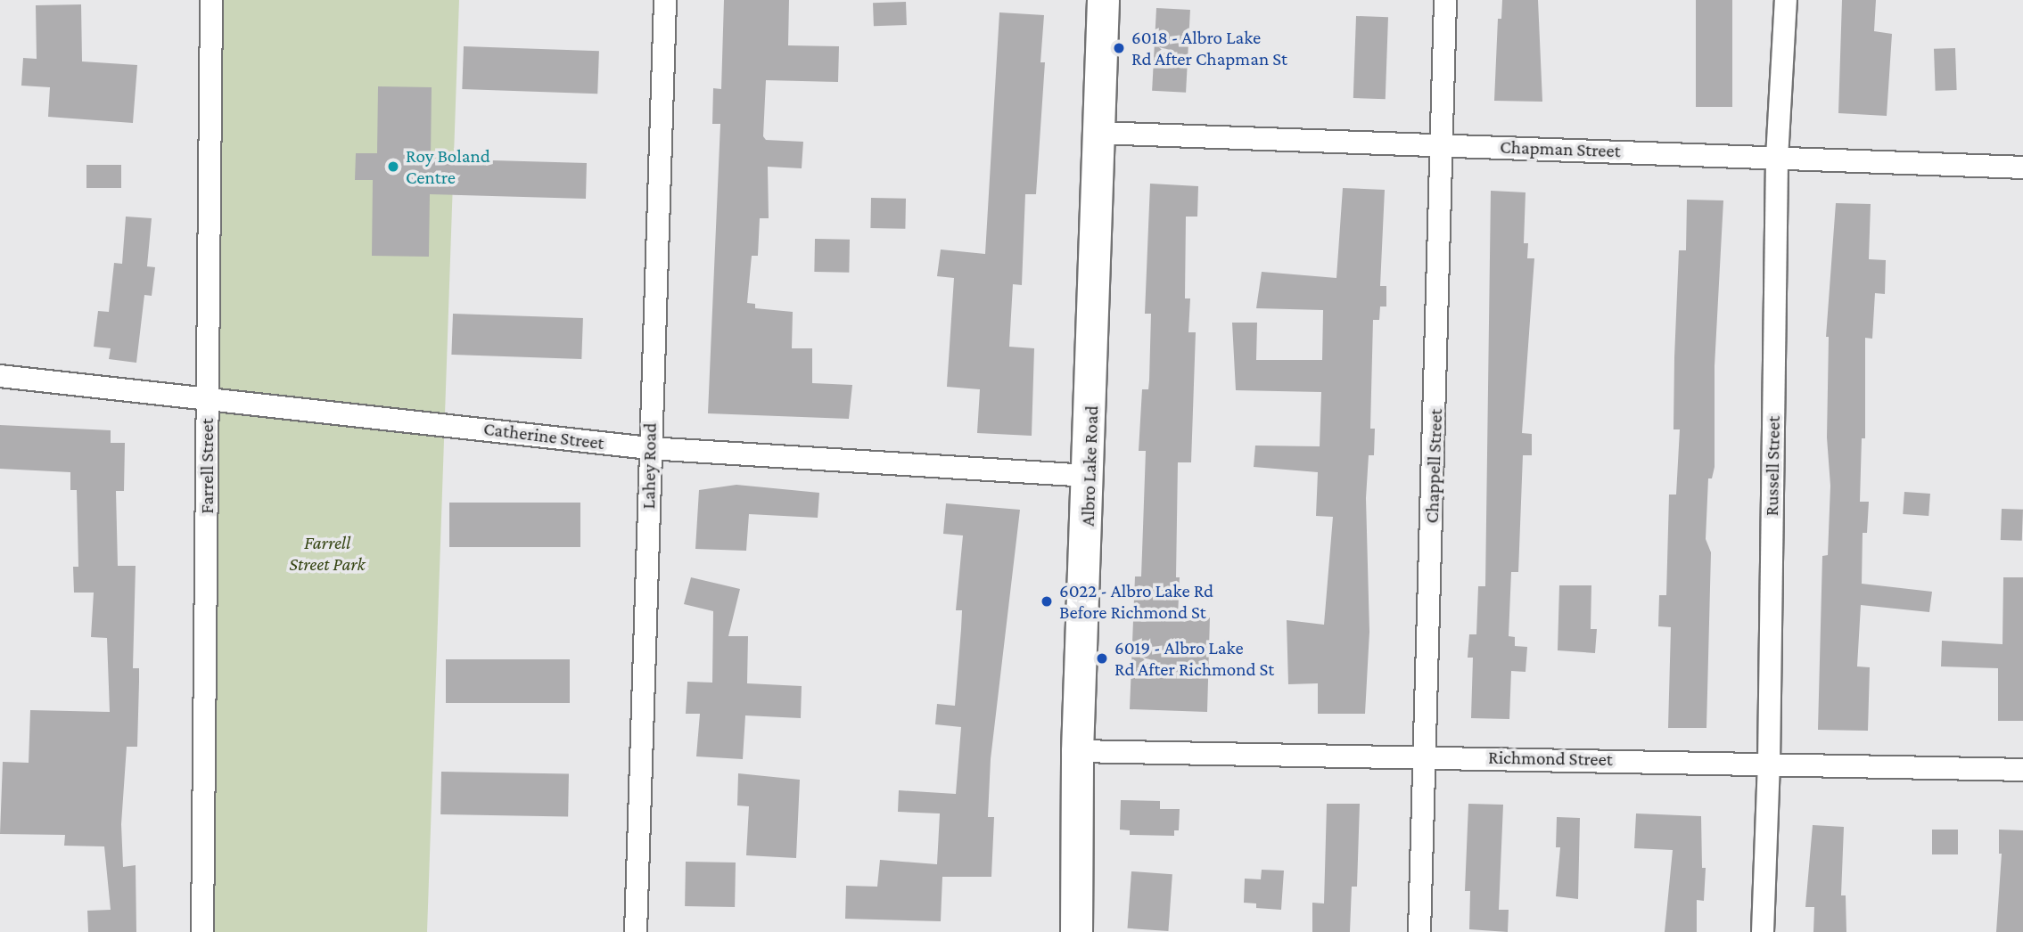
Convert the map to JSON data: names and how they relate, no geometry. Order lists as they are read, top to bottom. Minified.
{"streets":{"main road":["Albro Lake Road"],"street":["Chapman Street","Catherine Street","Farrell Street","Lahey Road","Chappell Street","Russell Street","Richmond Street"]},"crossings":[["Chapman Street","Albro Lake Road"],["Chapman Street","Chappell Street"],["Chapman Street","Russell Street"],["Catherine Street","Farrell Street"],["Catherine Street","Lahey Road"],["Catherine Street","Albro Lake Road"],["Albro Lake Road","Richmond Street"],["Chappell Street","Richmond Street"],["Russell Street","Richmond Street"]],"parks":["Farrell Street Park"],"places":["6018 - Albro Lake Rd After Chapman St","Roy Boland Centre","6022 - Albro Lake Rd Before Richmond St","6019 - Albro Lake Rd After Richmond St"]}
